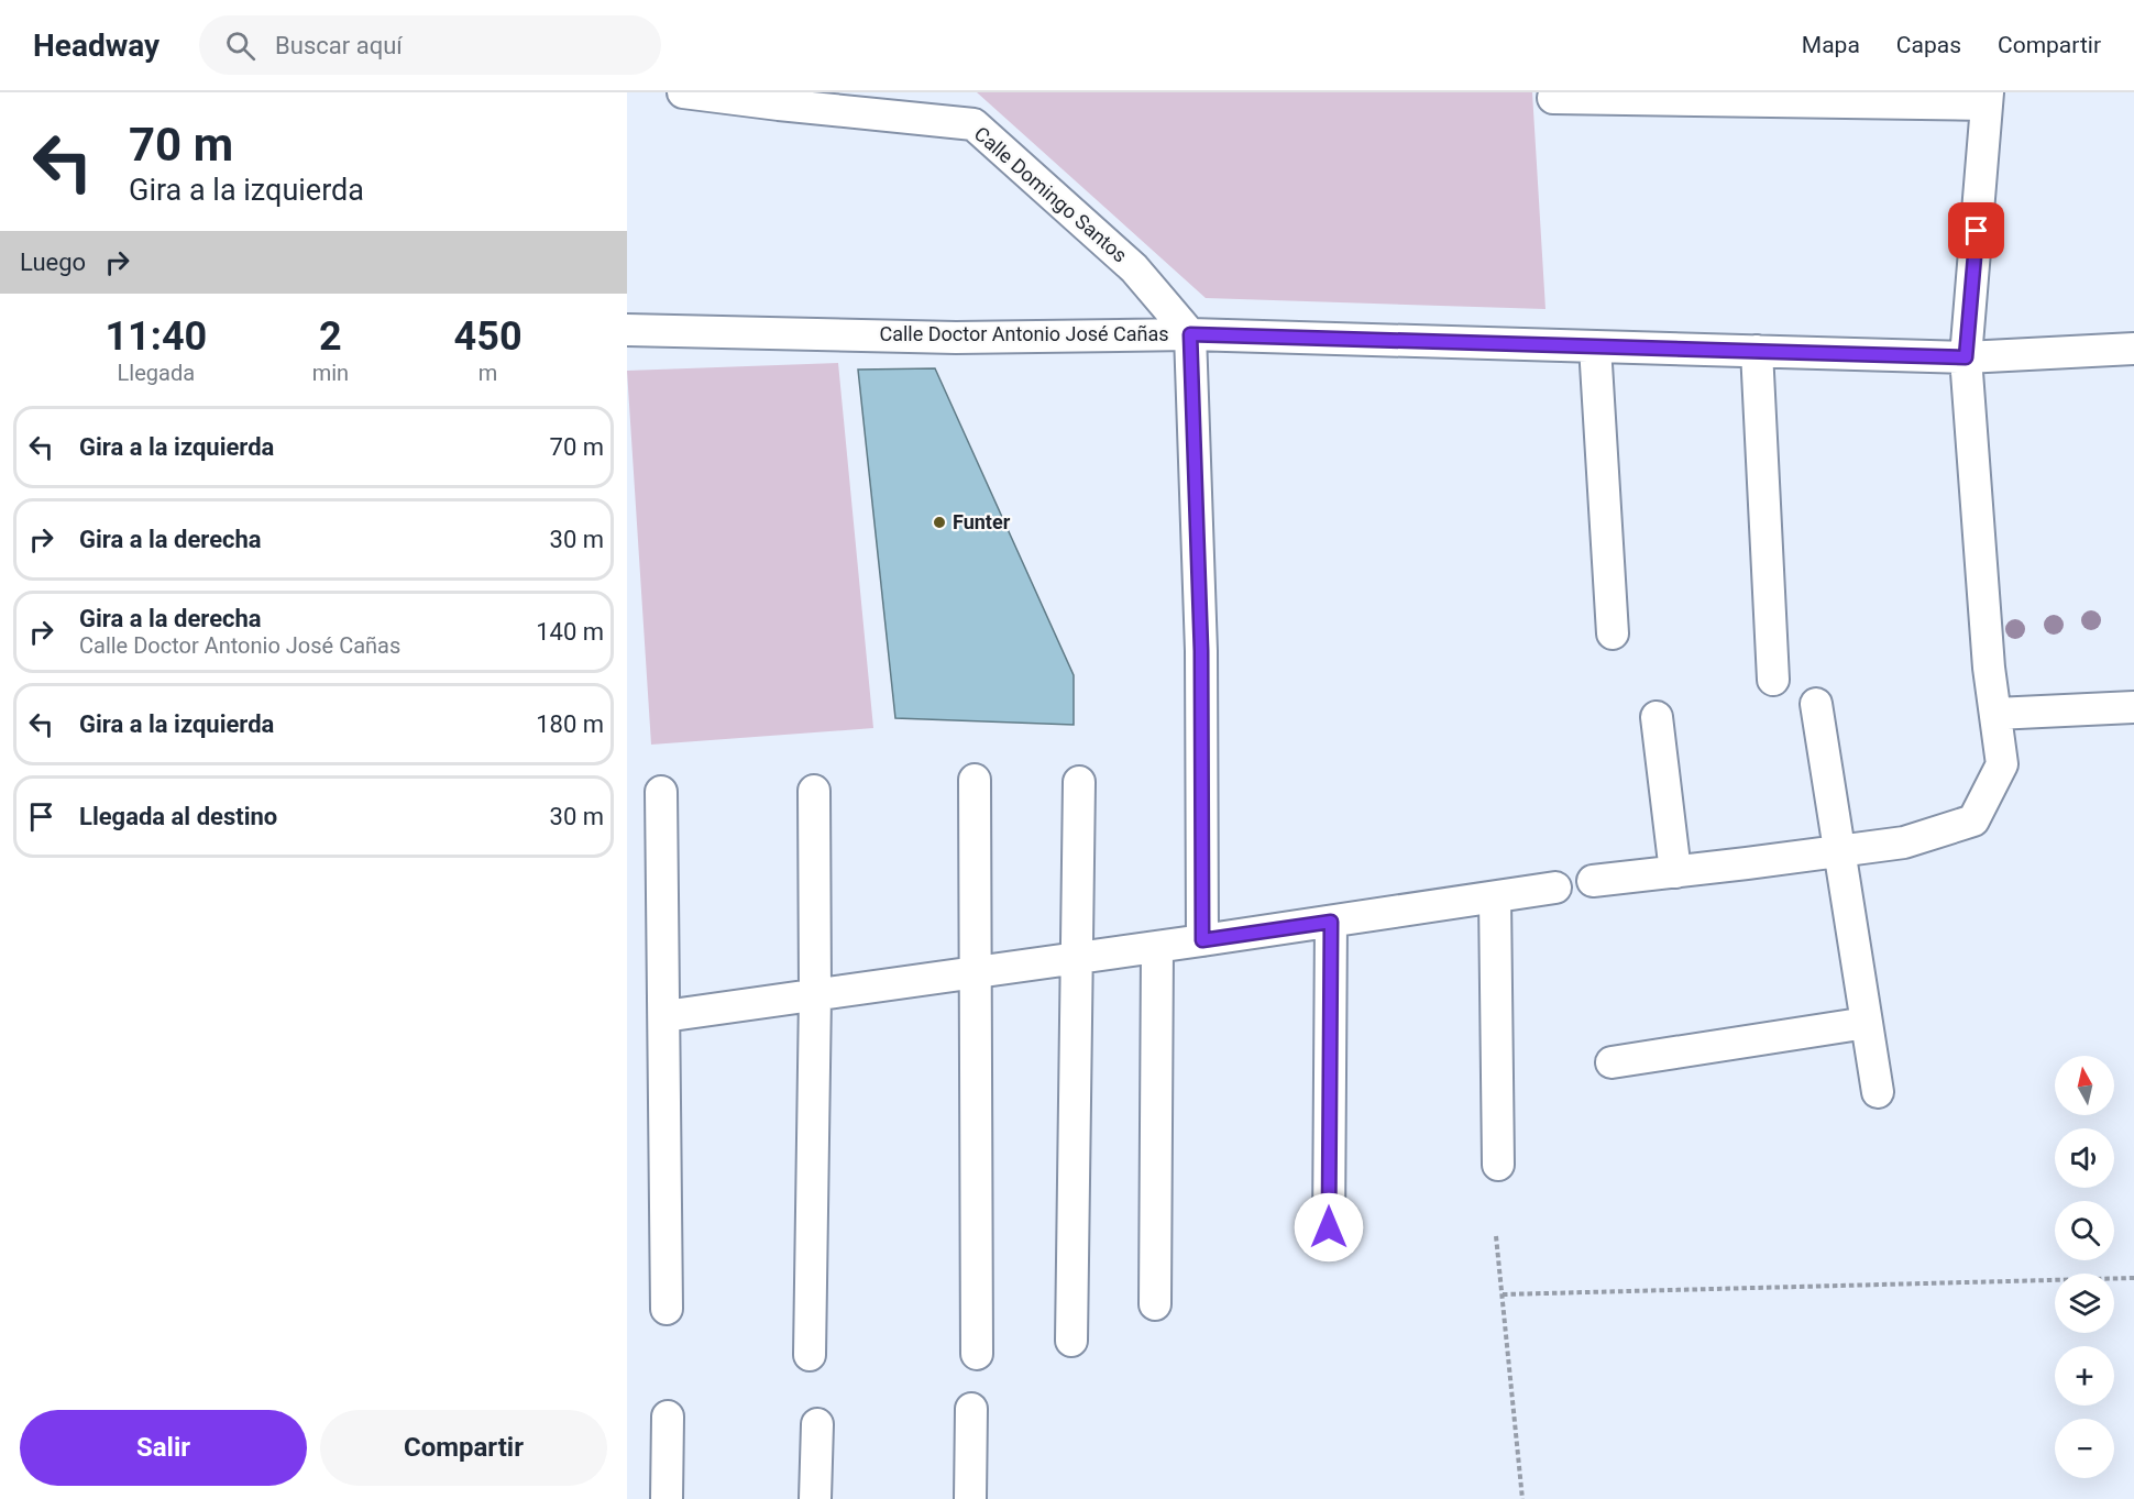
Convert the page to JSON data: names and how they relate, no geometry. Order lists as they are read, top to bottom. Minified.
{"streets":{"street":["Calle Domingo Santos","Calle Doctor Antonio José Cañas"]},"crossings":[["Calle Domingo Santos","Calle Doctor Antonio José Cañas"]],"places":["Funter"],"north":"top","page":{"header":"Headway","search":"Buscar aquí","nav":["Mapa","Capas","Compartir"],"turn":["70 m","Gira a la izquierda"],"then":"Luego","eta":["11:40","Llegada","2","min","450","m"],"list":[{"name":"Gira a la izquierda","value":"70 m"},{"name":"Gira a la derecha","value":"30 m"},{"name":"Gira a la derecha","note":"Calle Doctor Antonio José Cañas","value":"140 m"},{"name":"Gira a la izquierda","value":"180 m"},{"name":"Llegada al destino","value":"30 m"}],"map_buttons":["+","−"],"buttons":["Salir","Compartir"]}}
